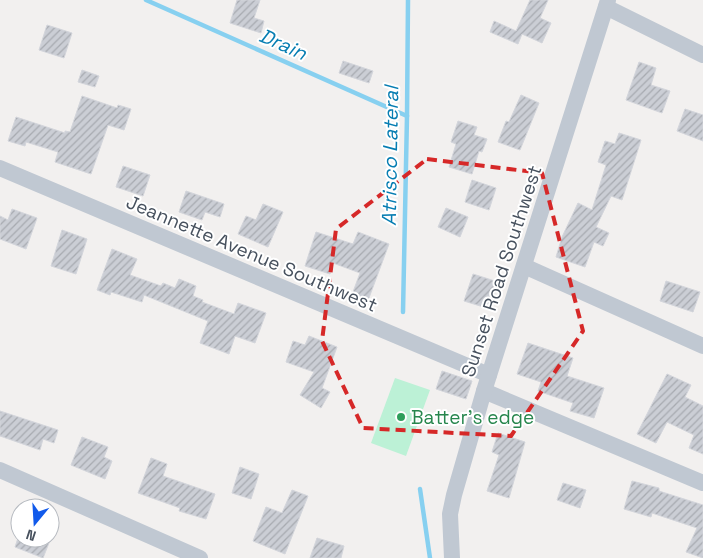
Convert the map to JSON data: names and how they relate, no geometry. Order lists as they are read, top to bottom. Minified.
{"streets":{"street":["Jeannette Avenue Southwest","Sunset Road Southwest"]},"crossings":[["Jeannette Avenue Southwest","Sunset Road Southwest"]],"water":["Drain","Atrisco Lateral"],"places":["Batter's edge"],"north":"bottom"}
